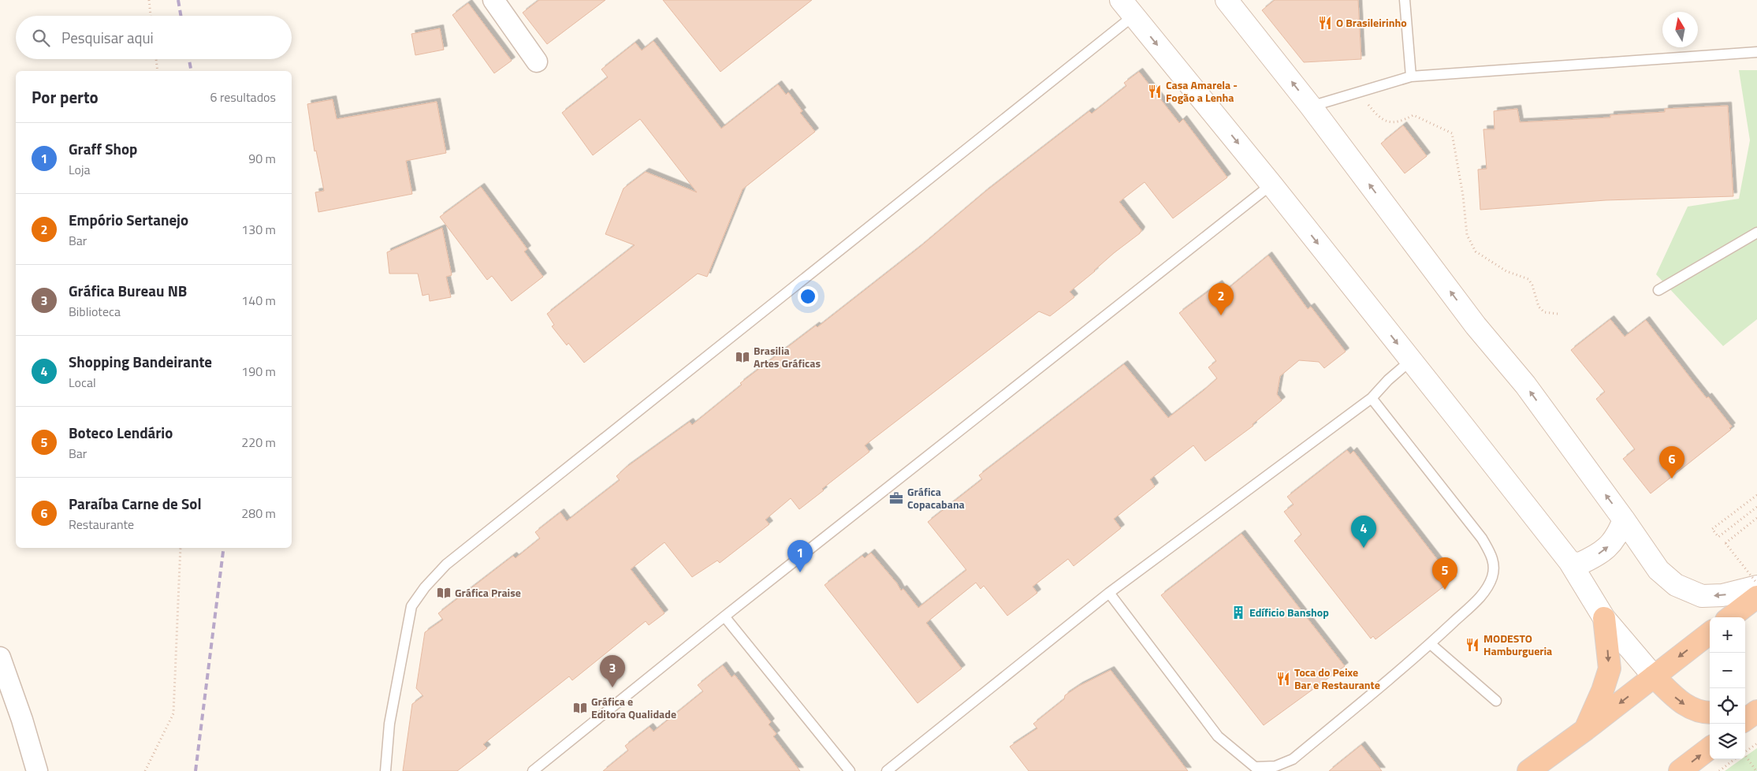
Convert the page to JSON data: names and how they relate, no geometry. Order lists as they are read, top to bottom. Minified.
{"places":{"restaurant":["O Brasileirinho","Casa Amarela - Fogão a Lenha","MODESTO Hamburgueria","Toca do Peixe Bar e Restaurante"],"library":["Brasilia Artes Gráficas","Gráfica Praise","Gráfica e Editora Qualidade"],"office":["Gráfica Copacabana"],"building":["Edíficio Banshop"]},"north":"top","page":{"search":"Pesquisar aqui","heading":["Por perto","6 resultados"],"list":[{"mark":"1","name":"Graff Shop","note":"Loja","value":"90 m"},{"mark":"2","name":"Empório Sertanejo","note":"Bar","value":"130 m"},{"mark":"3","name":"Gráfica Bureau NB","note":"Biblioteca","value":"140 m"},{"mark":"4","name":"Shopping Bandeirante","note":"Local","value":"190 m"},{"mark":"5","name":"Boteco Lendário","note":"Bar","value":"220 m"},{"mark":"6","name":"Paraíba Carne de Sol","note":"Restaurante","value":"280 m"}],"pins":["2","6","4","1","5","3"],"map_buttons":["+","−"]}}
